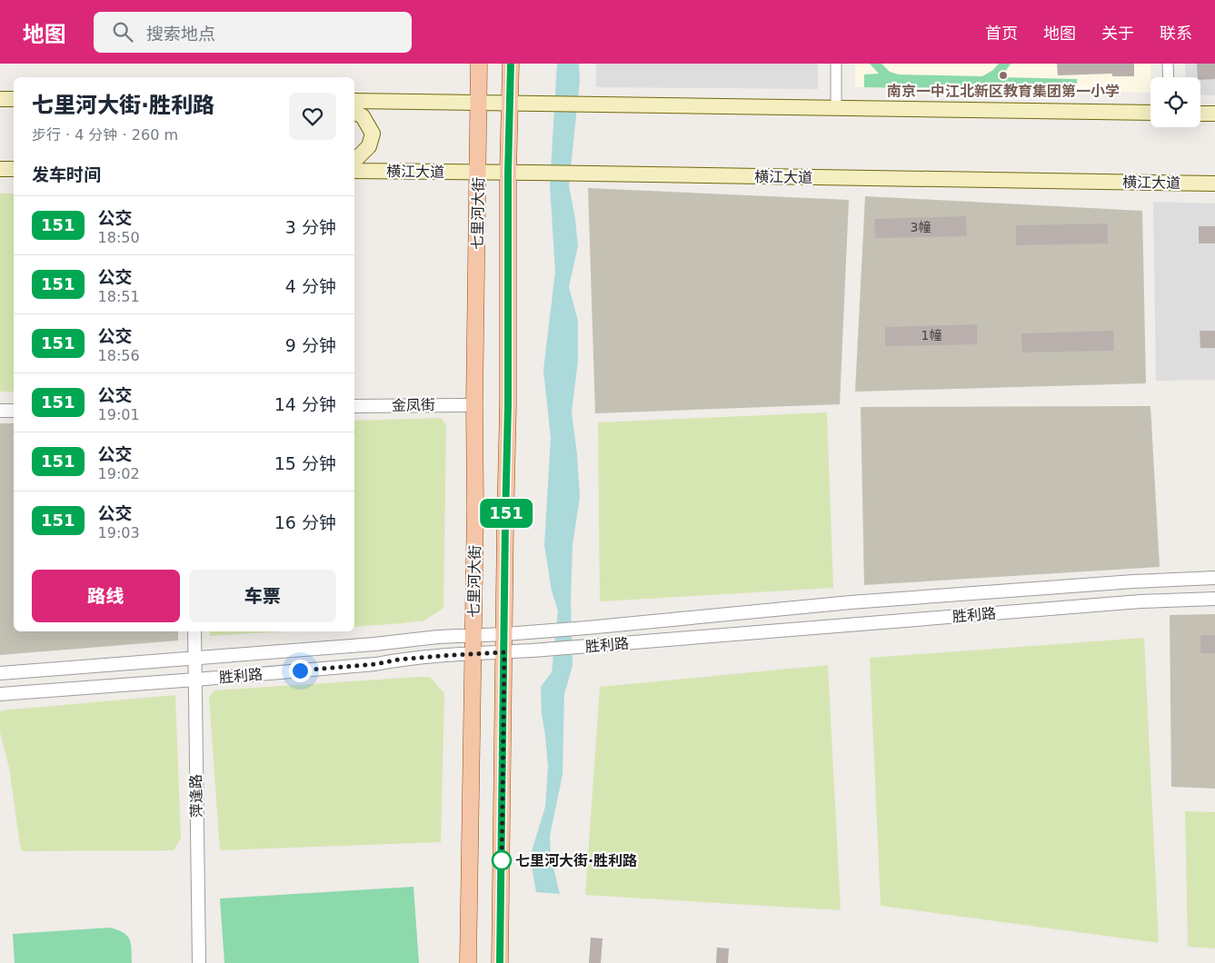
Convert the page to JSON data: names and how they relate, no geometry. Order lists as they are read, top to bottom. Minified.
{"streets":{"main road":["横江大道","七里河大街"],"street":["金凤街","胜利路","萍逢路"]},"crossings":[["横江大道","七里河大街"],["七里河大街","金凤街"],["七里河大街","胜利路"],["胜利路","萍逢路"]],"places":["南京一中江北新区教育集团第一小学","七里河大街·胜利路"],"lines":["bus line 151"],"house_numbers":["3幢","1幢"],"page":{"header":"地图","search":"搜索地点","nav":["首页","地图","关于","联系"],"on_map":"151","heading":[["七里河大街·胜利路","步行 · 4 分钟 · 260 m"],"发车时间"],"list":[{"mark":"151","name":"公交","note":"18:50","value":"3 分钟"},{"mark":"151","name":"公交","note":"18:51","value":"4 分钟"},{"mark":"151","name":"公交","note":"18:56","value":"9 分钟"},{"mark":"151","name":"公交","note":"19:01","value":"14 分钟"},{"mark":"151","name":"公交","note":"19:02","value":"15 分钟"},{"mark":"151","name":"公交","note":"19:03","value":"16 分钟"}],"buttons":["路线","车票"]}}
